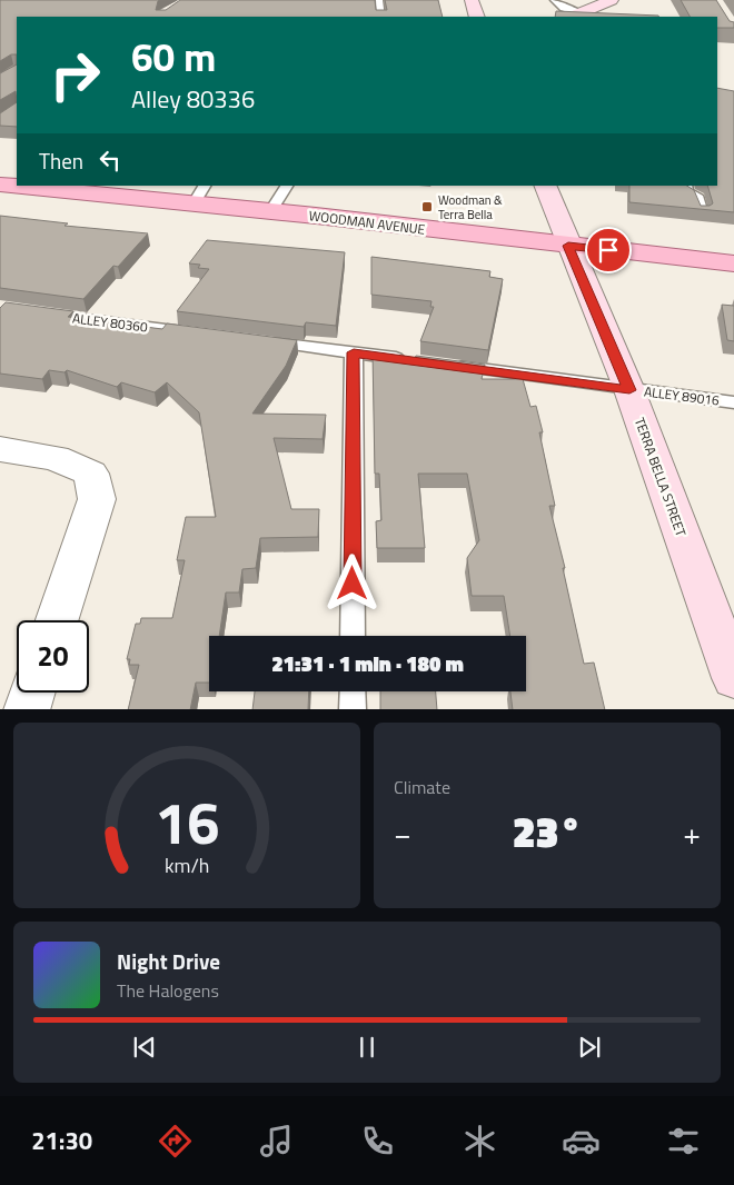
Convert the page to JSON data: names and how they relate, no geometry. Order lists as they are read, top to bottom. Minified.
{"streets":{"main road":["WOODMAN AVENUE","TERRA BELLA STREET"],"lane":["ALLEY 80360","ALLEY 89016"]},"crossings":[["WOODMAN AVENUE","TERRA BELLA STREET"],["ALLEY 89016","TERRA BELLA STREET"]],"places":{"transit":["Woodman & Terra Bella"]},"page":{"turn":["60 m","Alley 80336"],"then":"Then","limit":"20","trip":"21:31 · 1 min · 180 m","tile":"Climate","heat":["−","23°","+"],"song":["Night Drive","The Halogens"],"tabs":"21:30","gauge":["16","km/h"]}}
